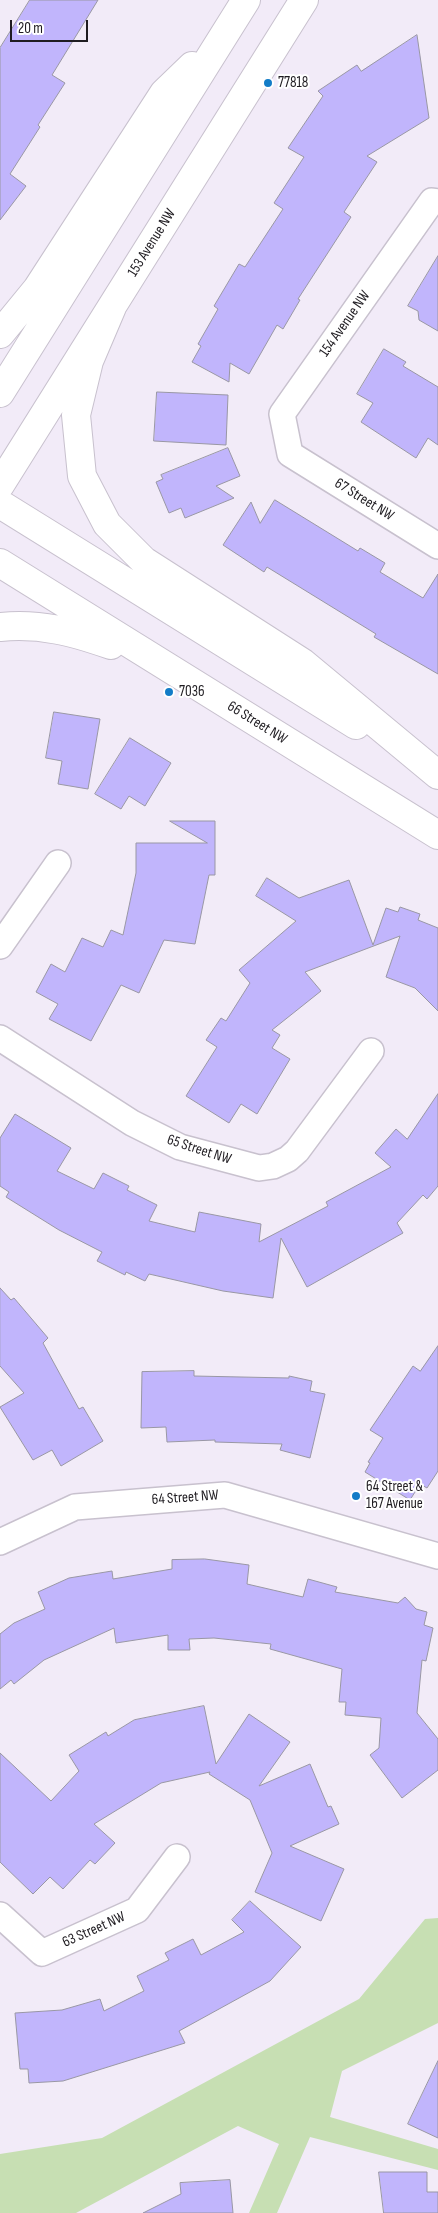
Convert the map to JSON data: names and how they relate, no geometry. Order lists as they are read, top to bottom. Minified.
{"streets":{"main road":["153 Avenue NW","66 Street NW"],"street":["154 Avenue NW","67 Street NW","65 Street NW","64 Street NW","63 Street NW"]},"crossings":[["154 Avenue NW","67 Street NW"]],"places":["77818","7036","64 Street & 167 Avenue"],"scale_bar":"20 m"}
